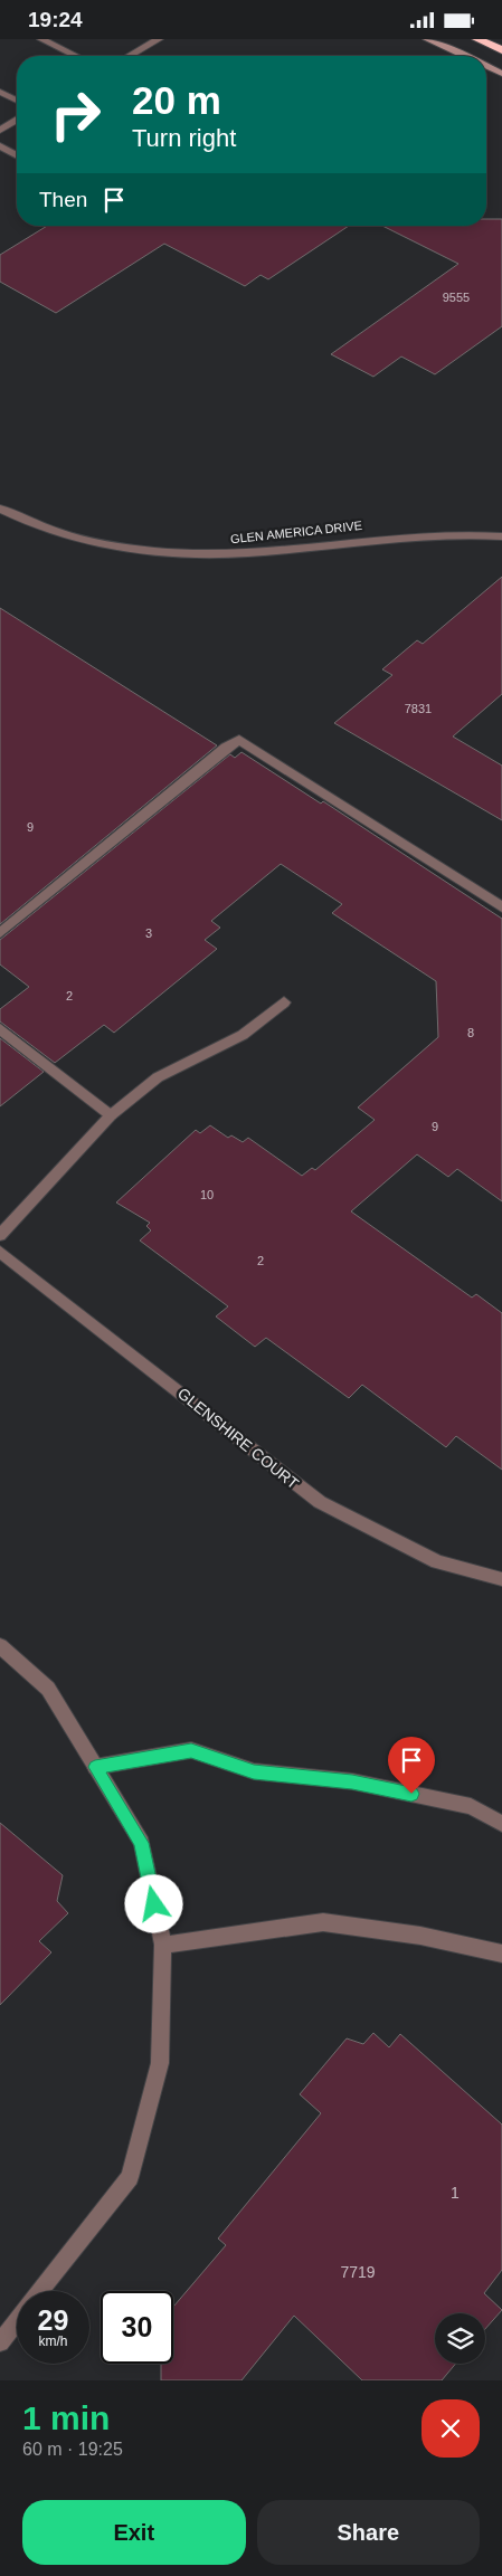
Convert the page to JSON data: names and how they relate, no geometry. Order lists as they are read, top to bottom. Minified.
{"streets":{"street":["GLEN AMERICA DRIVE","GLENSHIRE COURT"]},"house_numbers":["9555","7831","9","3","2","8","9","10","2","1","7719"],"page":{"status":"19:24","turn":["20 m","Turn right"],"then":"Then","speed":"29 km/h","limit":"30","heading":["1 min","60 m · 19:25"],"buttons":["Exit","Share"]}}
